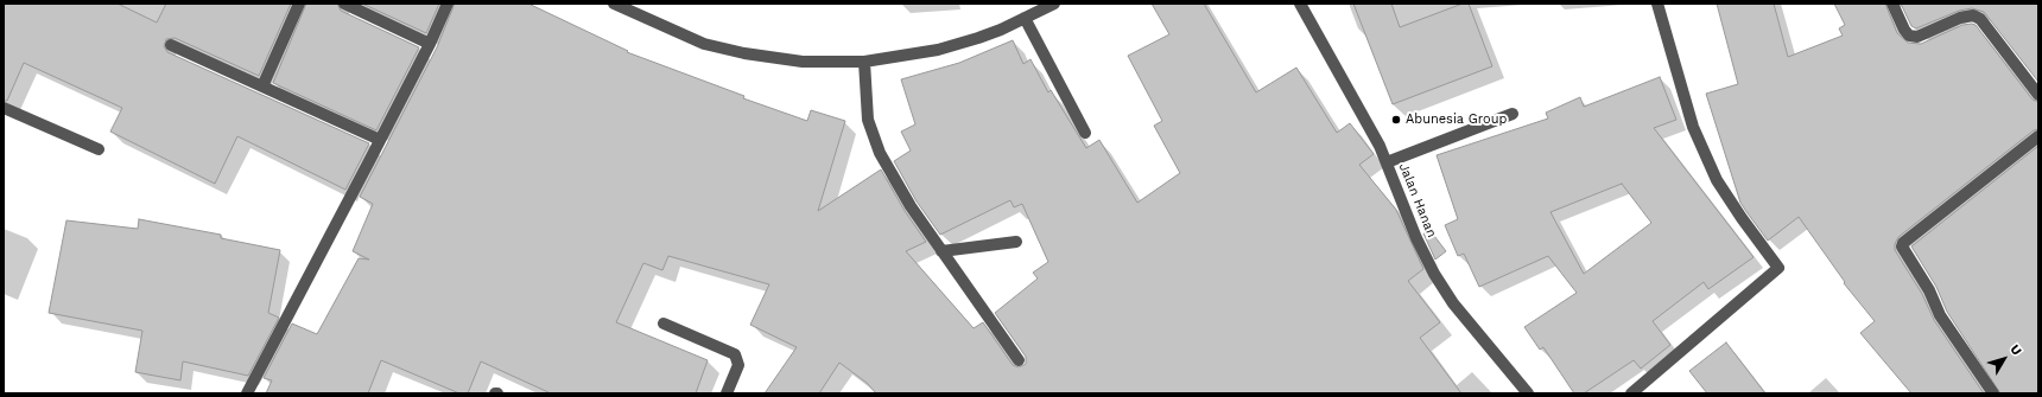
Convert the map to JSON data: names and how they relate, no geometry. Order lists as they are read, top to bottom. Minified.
{"streets":{"street":["Jalan Hanan"]},"places":["Abunesia Group"],"north":"top right"}
